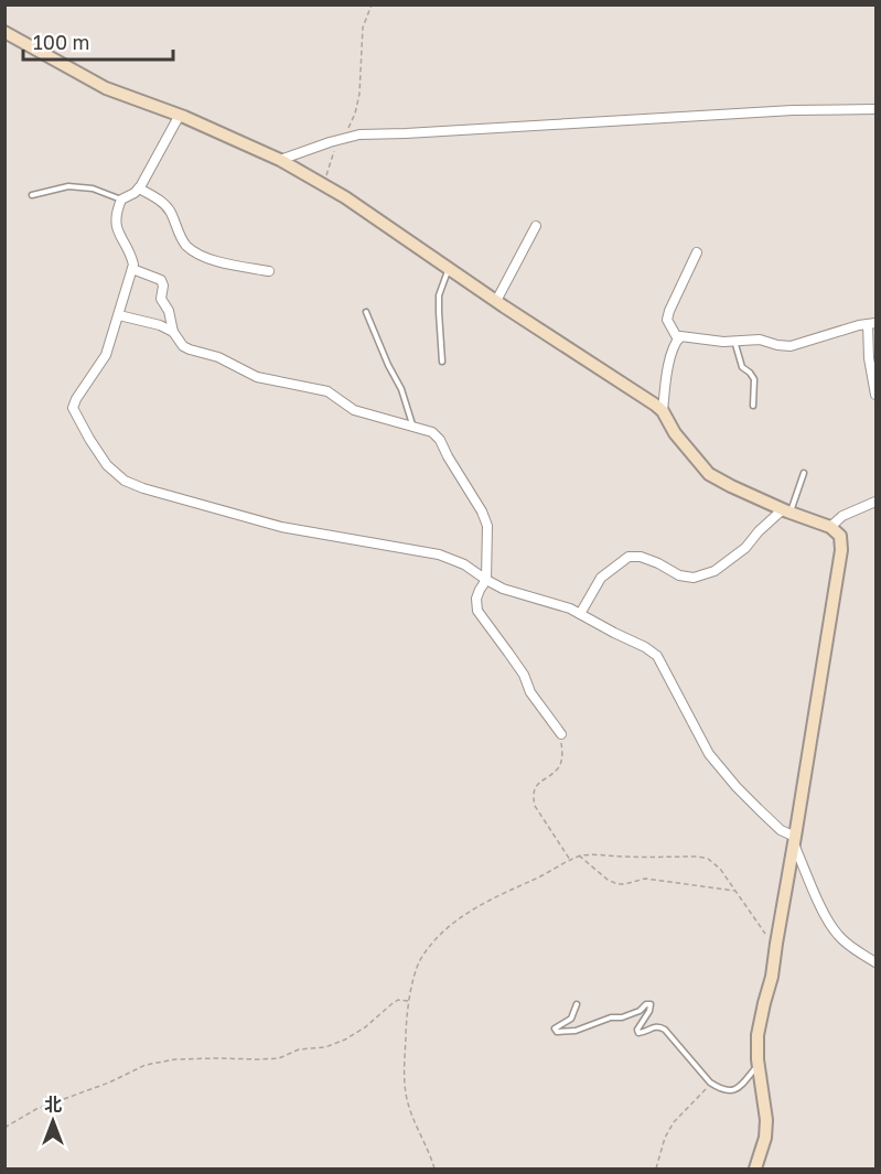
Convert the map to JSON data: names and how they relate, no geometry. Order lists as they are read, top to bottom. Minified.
{"scale_bar":"100 m","north":"top"}
